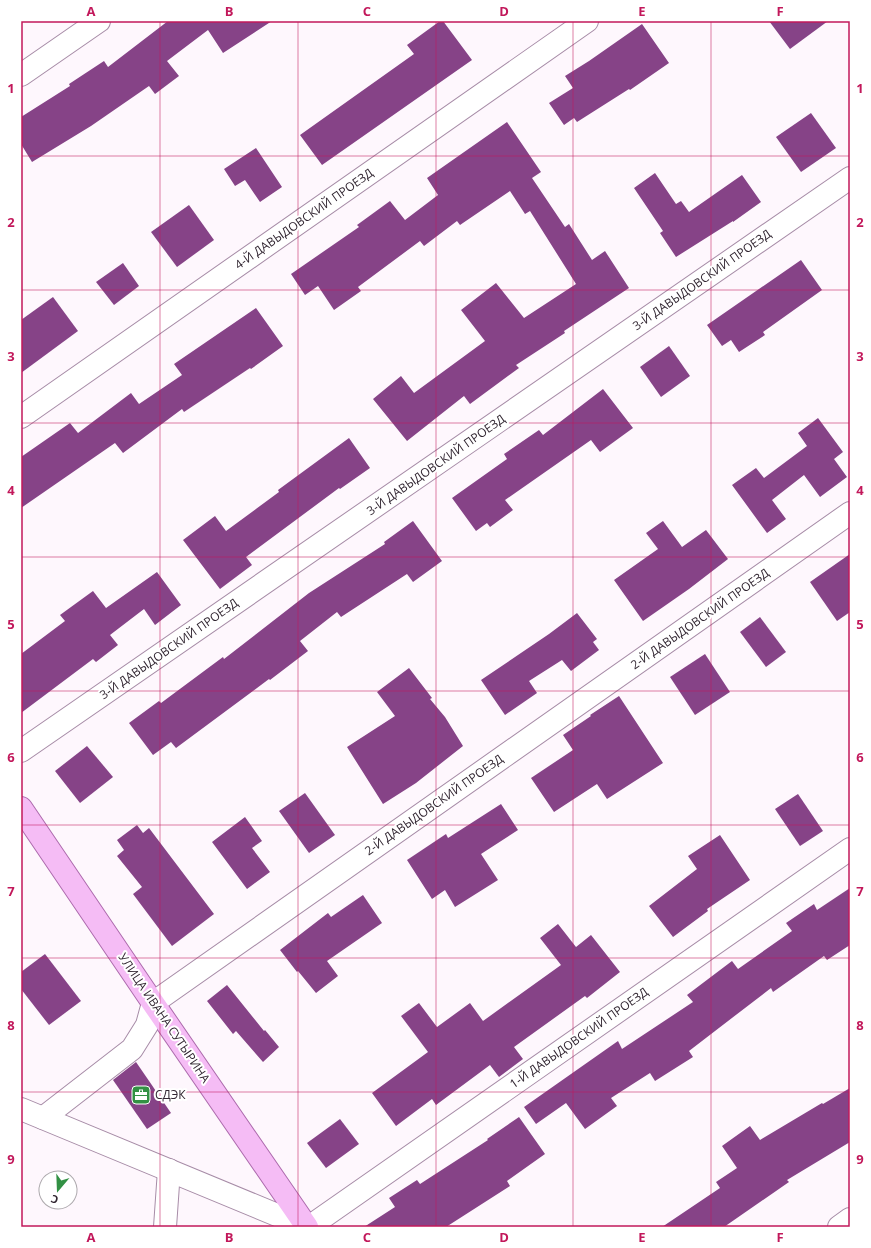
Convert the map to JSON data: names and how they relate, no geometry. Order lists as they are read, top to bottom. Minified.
{"streets":{"main road":["УЛИЦА ИВАНА СУТЫРИНА"],"street":["4-Й ДАВЫДОВСКИЙ ПРОЕЗД","3-Й ДАВЫДОВСКИЙ ПРОЕЗД","2-Й ДАВЫДОВСКИЙ ПРОЕЗД","1-Й ДАВЫДОВСКИЙ ПРОЕЗД"]},"crossings":[["2-Й ДАВЫДОВСКИЙ ПРОЕЗД","УЛИЦА ИВАНА СУТЫРИНА"],["УЛИЦА ИВАНА СУТЫРИНА","1-Й ДАВЫДОВСКИЙ ПРОЕЗД"]],"places":{"office":["СДЭК"]},"north":"bottom","grid":{"columns":["A","B","C","D","E","F"],"rows":["1","2","3","4","5","6","7","8","9"]}}
